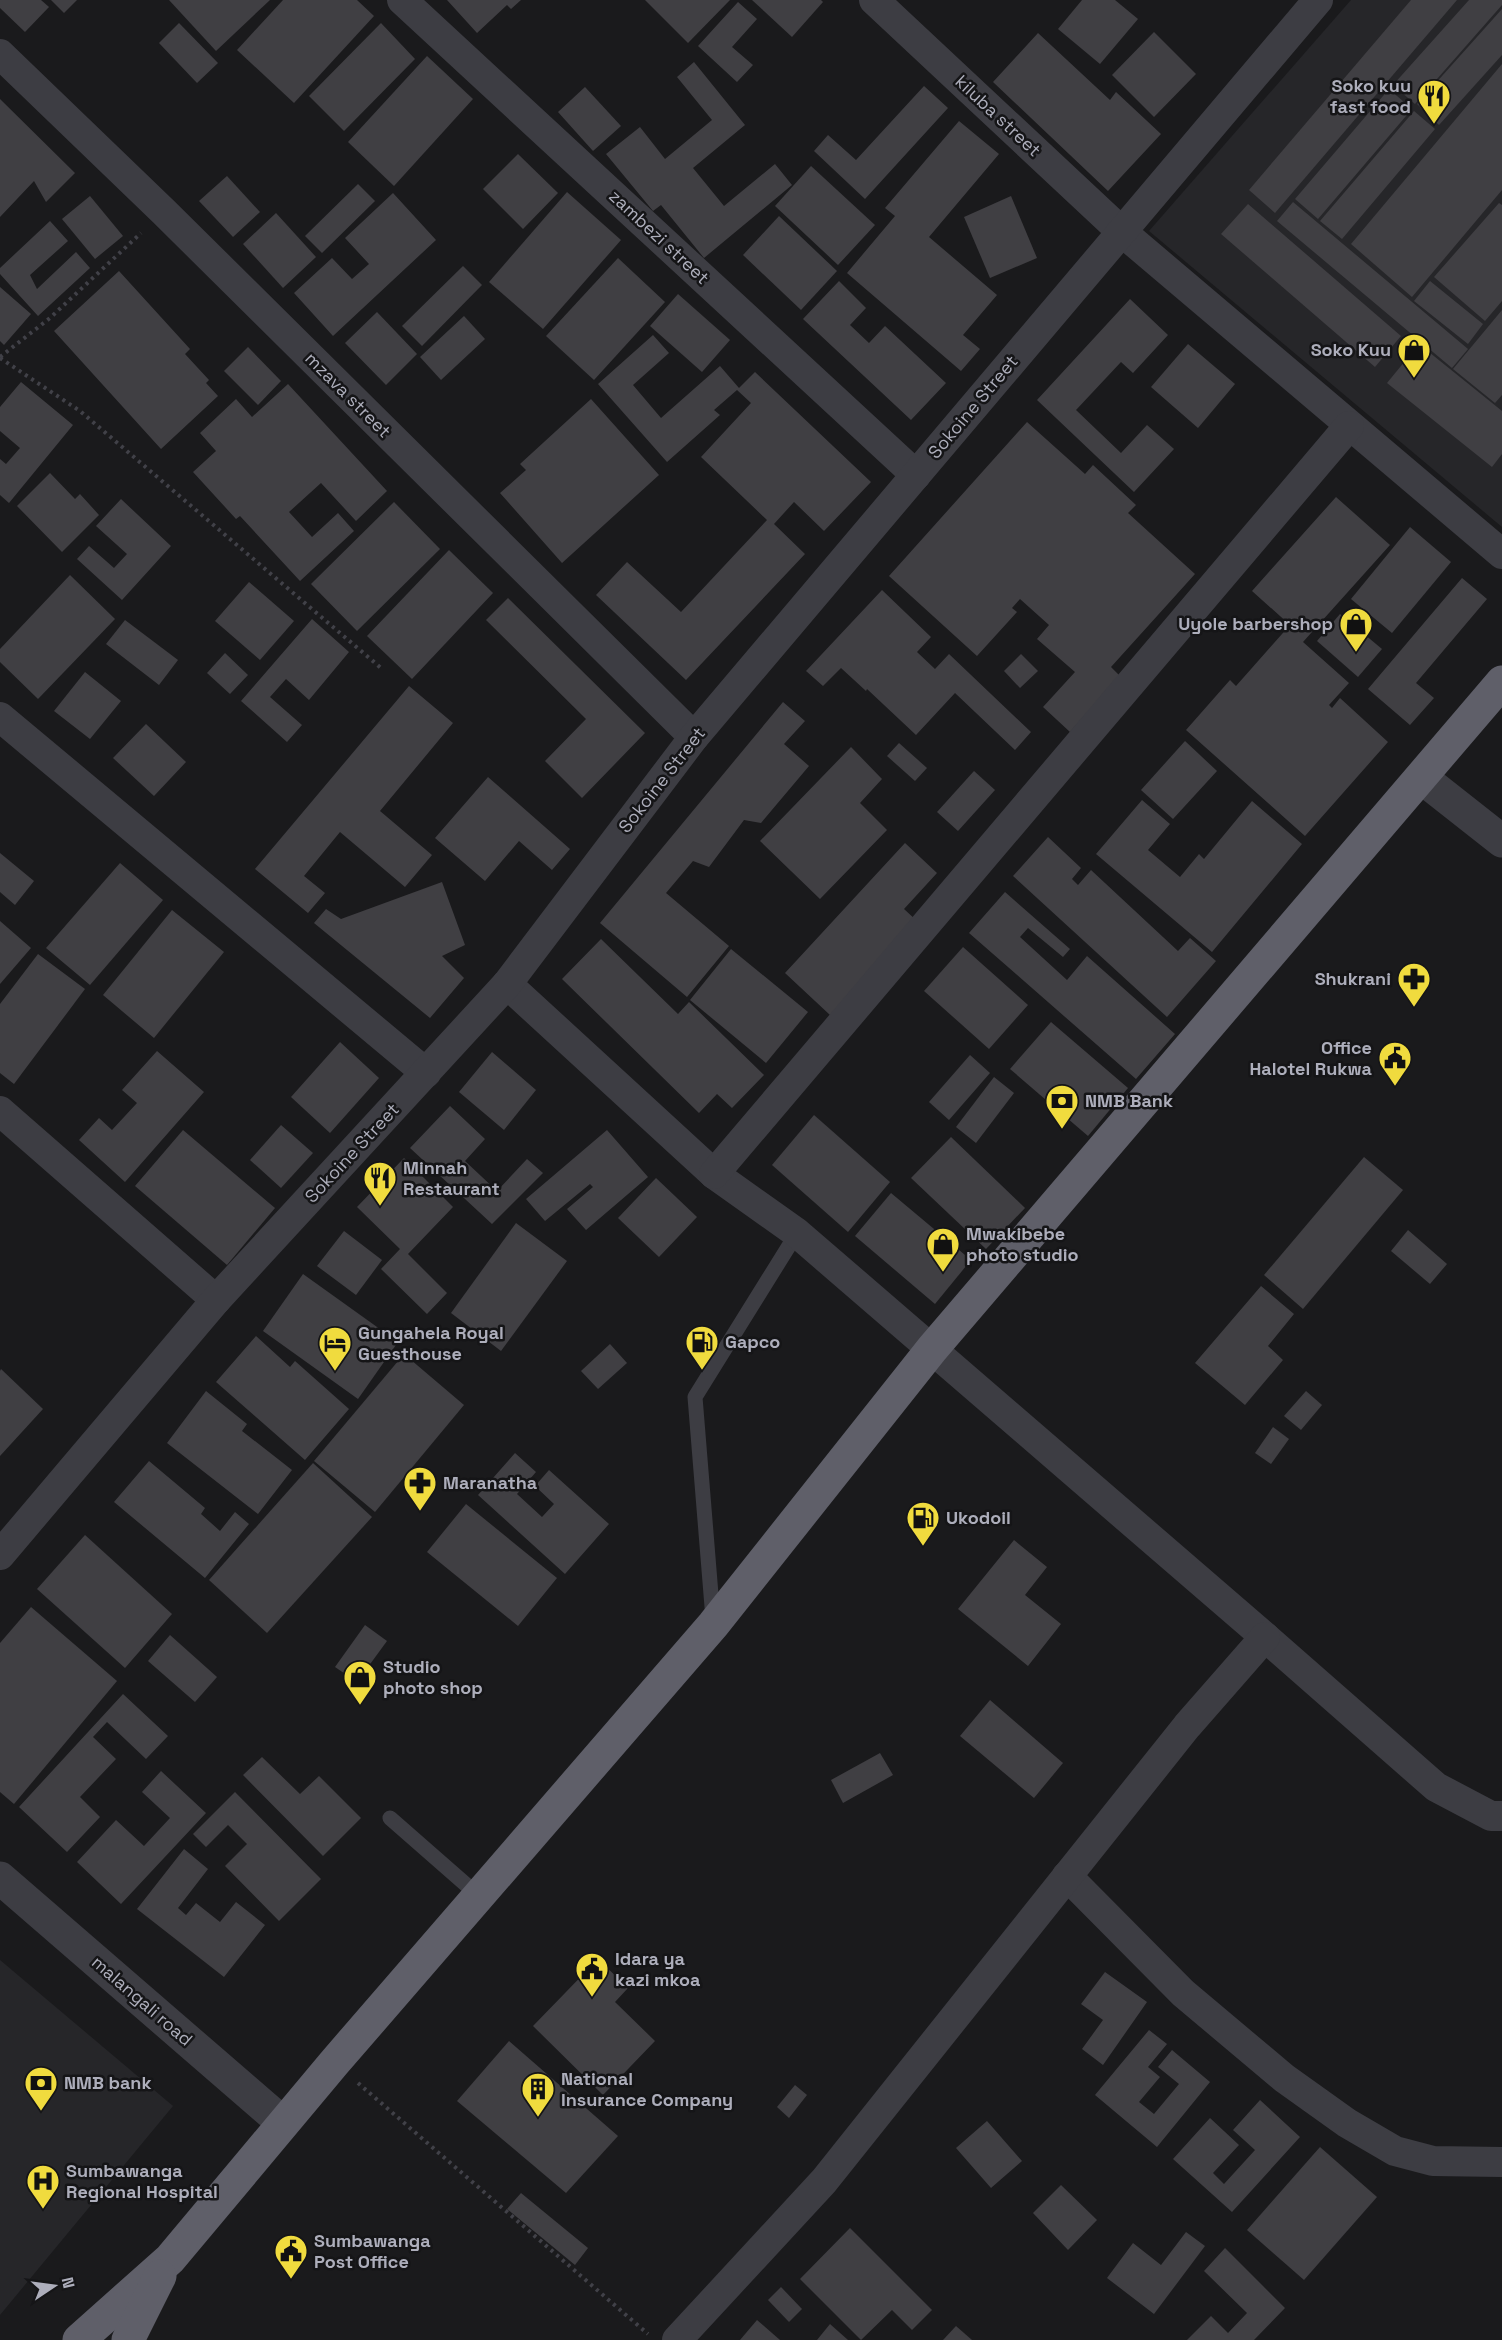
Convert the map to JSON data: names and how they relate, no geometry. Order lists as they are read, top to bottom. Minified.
{"streets":{"street":["kiluba street","zambezi street","mzava street","Sokoine Street","malangali road"]},"crossings":[["kiluba street","Sokoine Street"],["zambezi street","Sokoine Street"],["mzava street","Sokoine Street"]],"places":{"restaurant":["Soko kuu fast food","Minnah Restaurant"],"shop":["Soko Kuu","Uyole barbershop","Mwakibebe photo studio","Studio photo shop"],"pharmacy":["Shukrani","Maranatha"],"public building":["Office Halotel Rukwa","Idara ya kazi mkoa","Sumbawanga Post Office"],"bank":["NMB Bank","NMB bank"],"fuel station":["Gapco","Ukodoil"],"hotel":["Gungahela Royal Guesthouse"],"building":["National Insurance Company"],"hospital":["Sumbawanga Regional Hospital"]},"north":"right"}
